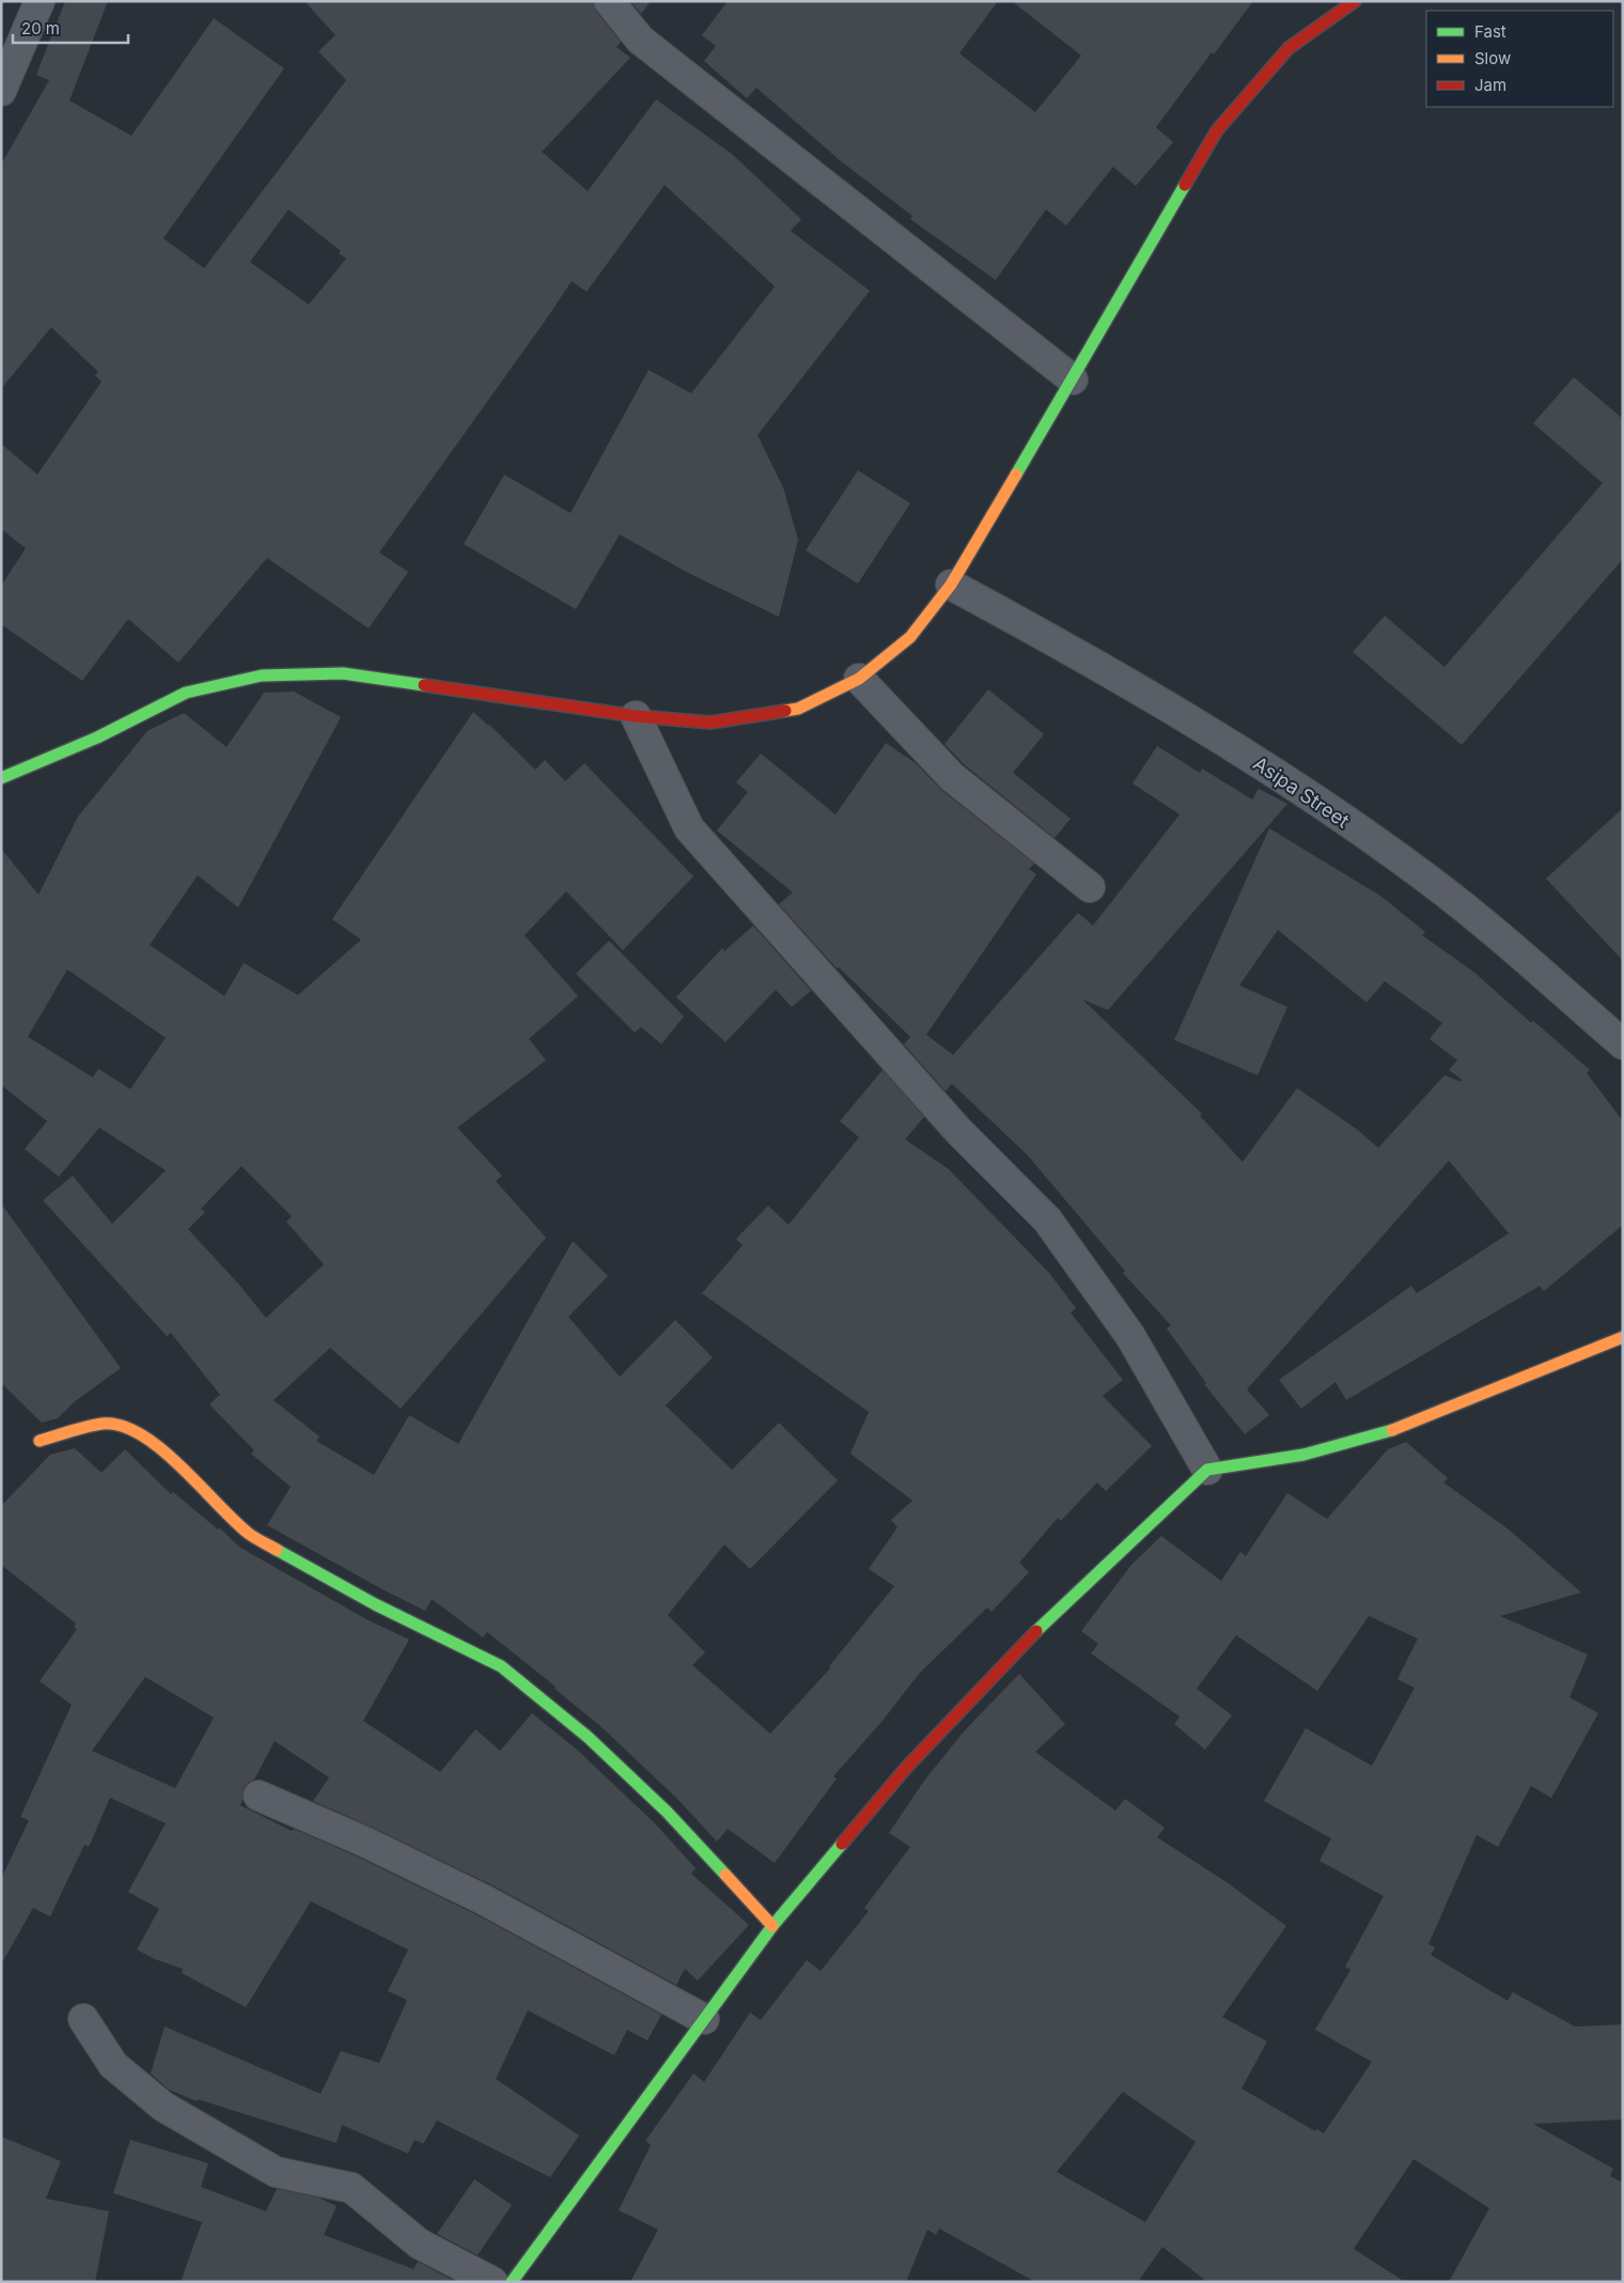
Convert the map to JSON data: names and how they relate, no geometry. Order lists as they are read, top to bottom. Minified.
{"streets":{"street":["Asipa Street"]},"legend":["Fast","Slow","Jam"],"scale_bar":"20 m"}
